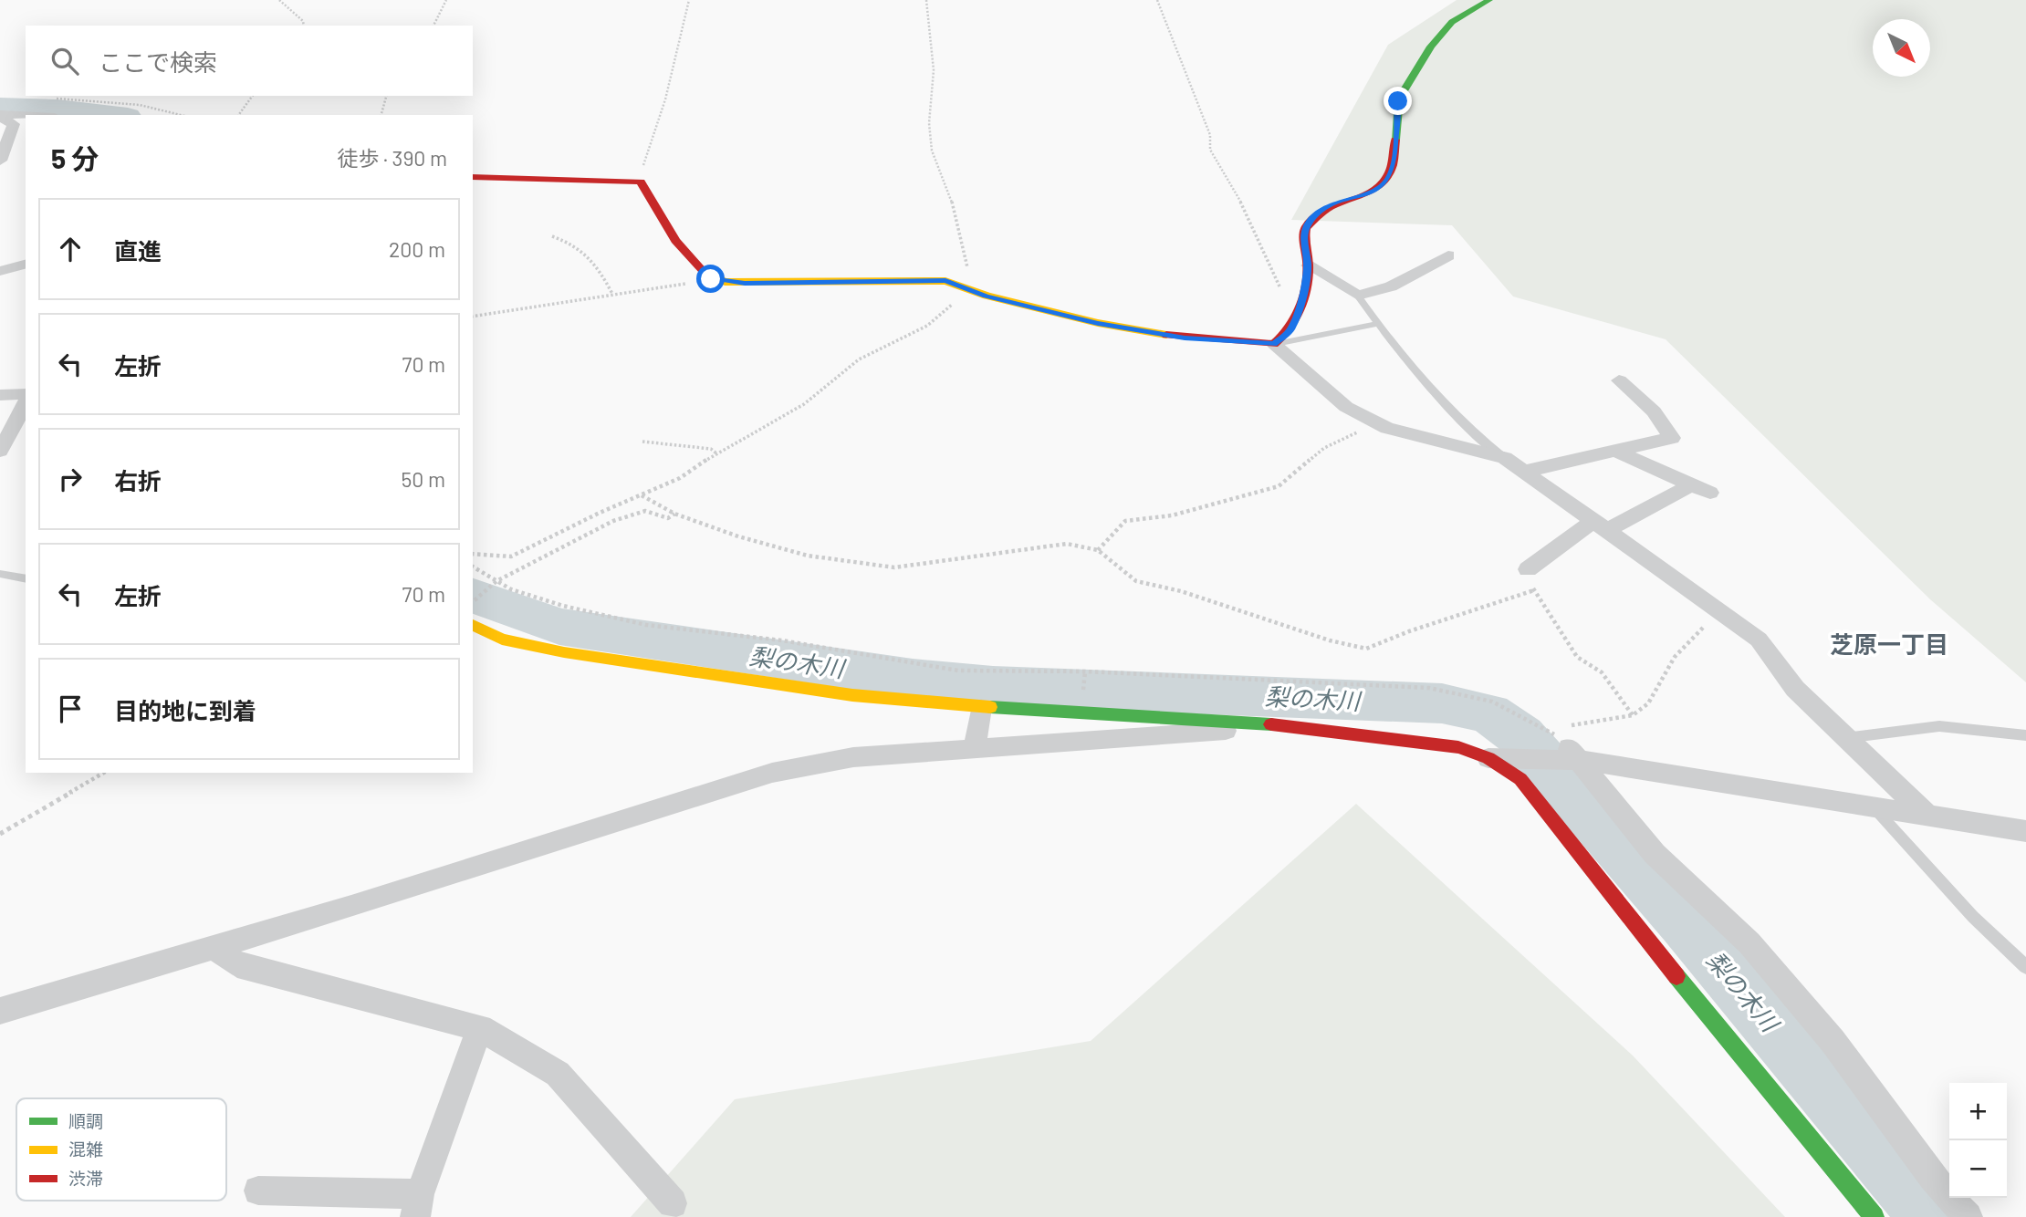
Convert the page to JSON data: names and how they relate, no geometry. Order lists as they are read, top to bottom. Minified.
{"districts":["芝原一丁目"],"water":["梨の木川"],"legend":["順調","混雑","渋滞"],"north":"bottom right","page":{"search":"ここで検索","heading":["5 分","徒歩 · 390 m"],"list":[["直進","200 m"],["左折","70 m"],["右折","50 m"],["左折","70 m"],"目的地に到着"],"map_buttons":["+","−"]}}
